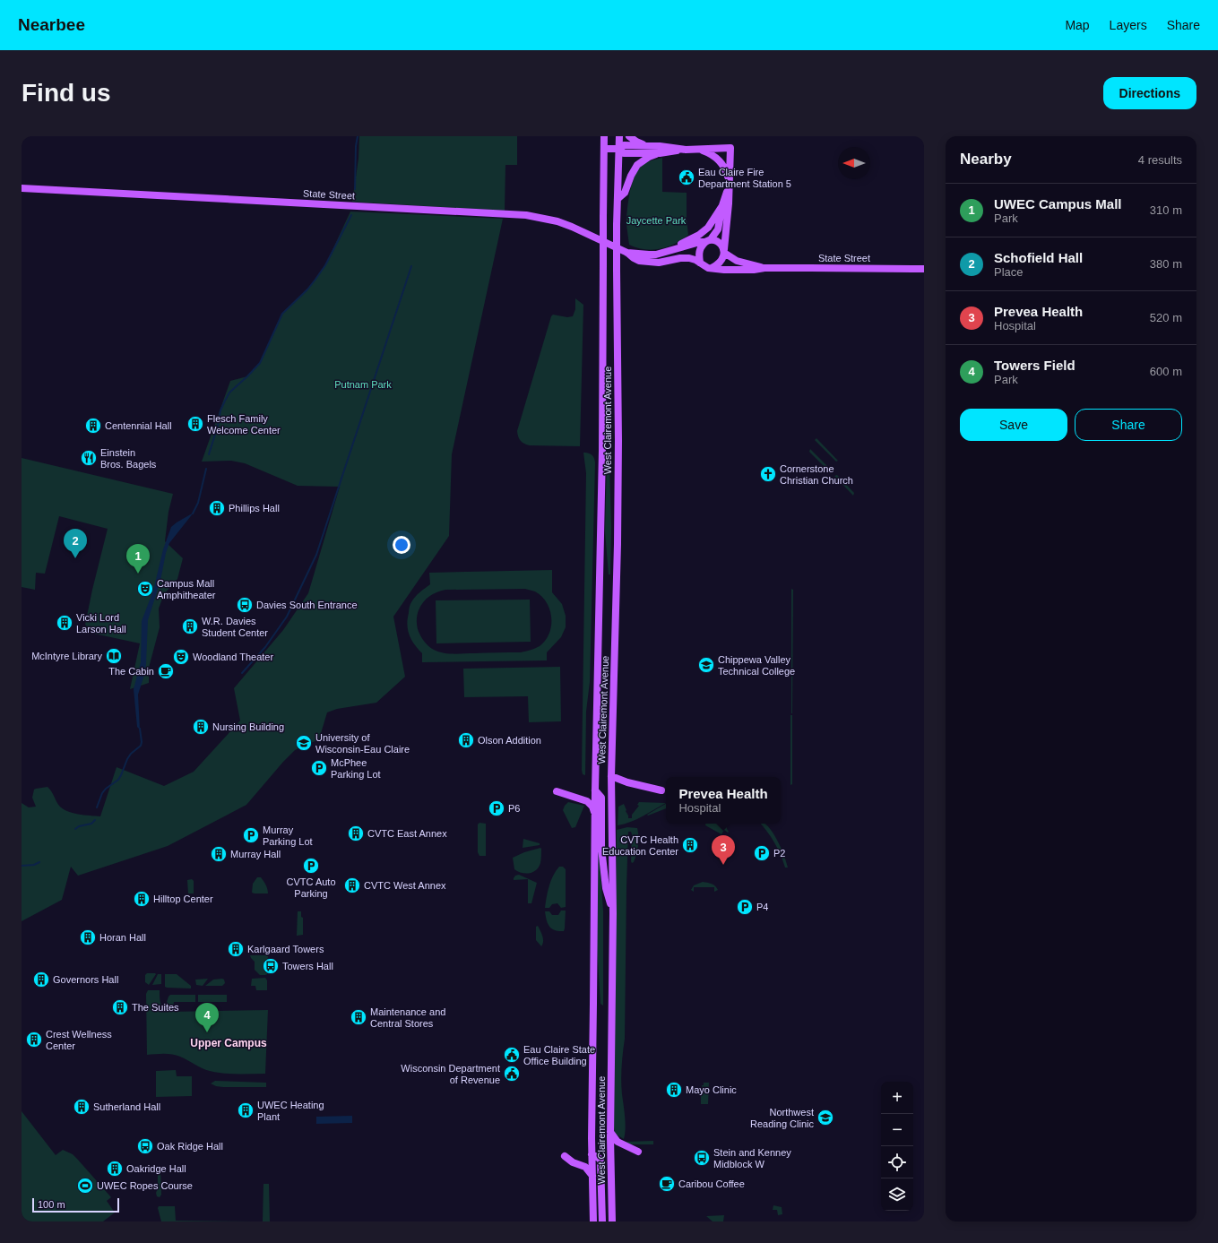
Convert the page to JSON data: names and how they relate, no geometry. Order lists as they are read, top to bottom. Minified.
{"streets":{"main road":["State Street","West Clairemont Avenue"]},"districts":["Upper Campus"],"parks":["Jaycette Park","Putnam Park"],"places":{"public building":["Eau Claire Fire Department Station 5","Eau Claire State Office Building","Wisconsin Department of Revenue"],"building":["Flesch Family Welcome Center","Centennial Hall","Phillips Hall","Vicki Lord Larson Hall","W.R. Davies Student Center","Nursing Building","Olson Addition","CVTC East Annex","CVTC Health Education Center","Murray Hall","CVTC West Annex","Hilltop Center","Horan Hall","Karlgaard Towers","Governors Hall","The Suites","Maintenance and Central Stores","Crest Wellness Center","Mayo Clinic","Sutherland Hall","UWEC Heating Plant","Oakridge Hall"],"restaurant":["Einstein Bros. Bagels"],"church":["Cornerstone Christian Church"],"theatre":["Campus Mall Amphitheater","Woodland Theater"],"bus stop":["Davies South Entrance","Towers Hall","Oak Ridge Hall","Stein and Kenney Midblock W"],"library":["McIntyre Library"],"school or university":["Chippewa Valley Technical College","University of Wisconsin-Eau Claire","Northwest Reading Clinic"],"cafe":["The Cabin","Caribou Coffee"],"parking":["McPhee Parking Lot","P6","Murray Parking Lot","P2","CVTC Auto Parking","P4"],"sports":["UWEC Ropes Course"]},"scale_bar":"100 m","north":"left","page":{"header":"Nearbee","nav":["Map","Layers","Share"],"buttons":["Directions",["Save","Share"]],"title":"Find us","heading":["Nearby","4 results"],"list":[{"mark":"1","name":"UWEC Campus Mall","note":"Park","value":"310 m"},{"mark":"2","name":"Schofield Hall","note":"Place","value":"380 m"},{"mark":"3","name":"Prevea Health","note":"Hospital","value":"520 m"},{"mark":"4","name":"Towers Field","note":"Park","value":"600 m"}],"pins":["2","1","3","4"],"popup":["Prevea Health","Hospital"],"map_buttons":["+","−"],"scale":"100 m"}}
